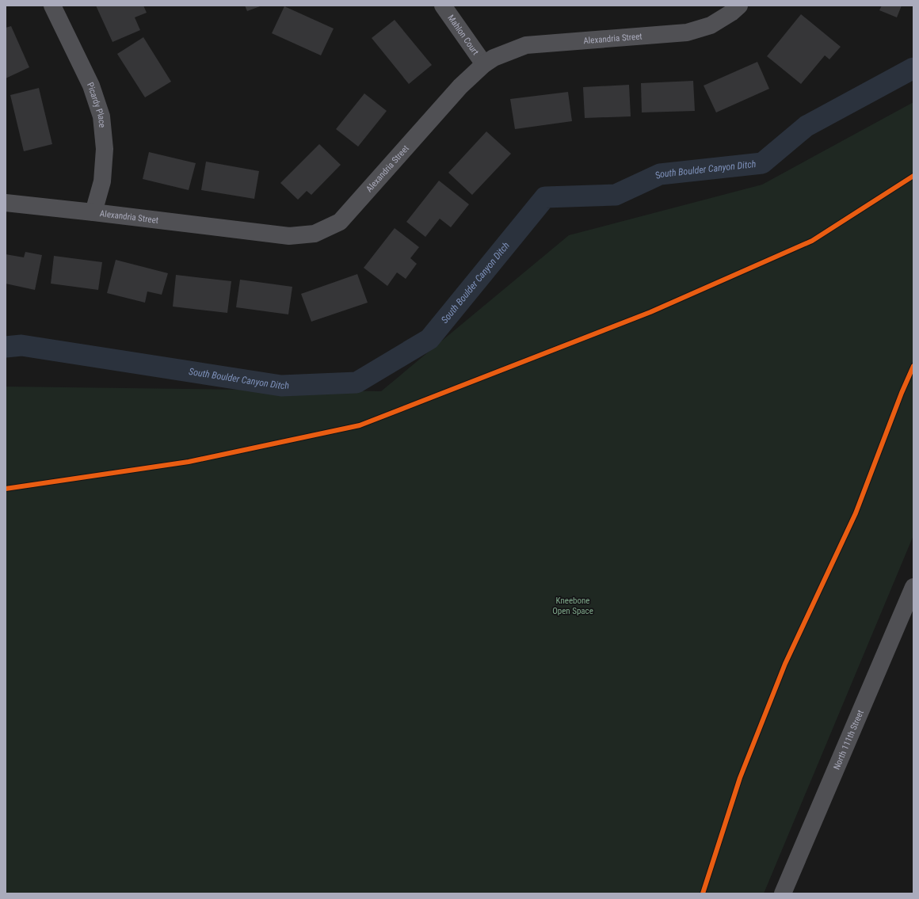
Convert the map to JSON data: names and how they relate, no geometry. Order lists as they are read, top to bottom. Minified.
{"streets":{"street":["Mahlon Court","Alexandria Street","Picardy Place","North 111th Street"]},"crossings":[["Mahlon Court","Alexandria Street"],["Alexandria Street","Picardy Place"]],"water":["South Boulder Canyon Ditch"],"parks":["Kneebone Open Space"]}
